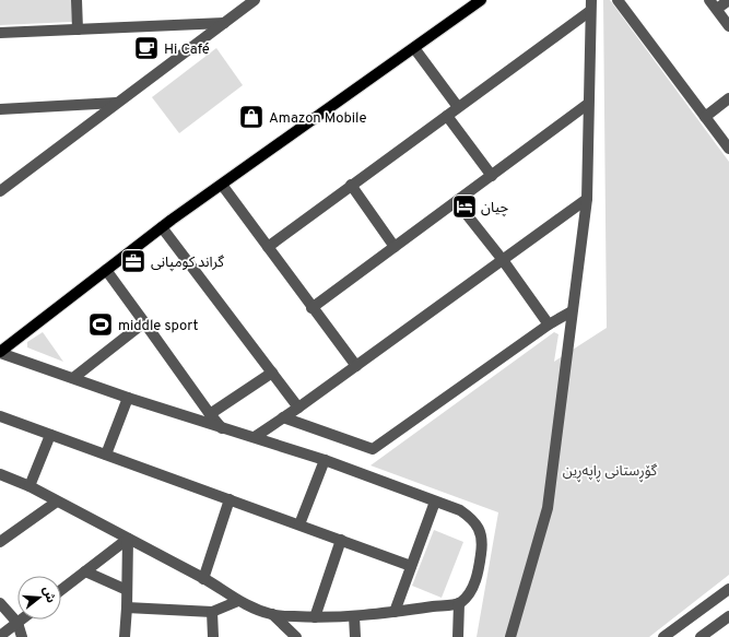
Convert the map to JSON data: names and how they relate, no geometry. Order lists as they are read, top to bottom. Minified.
{"parks":["گۆڕستانی ڕاپەڕین"],"places":{"cafe":["Hi Café"],"shop":["Amazon Mobile"],"hotel":["چيان"],"office":["گراند كومپانى"],"sports":["middle sport"]},"north":"right"}
